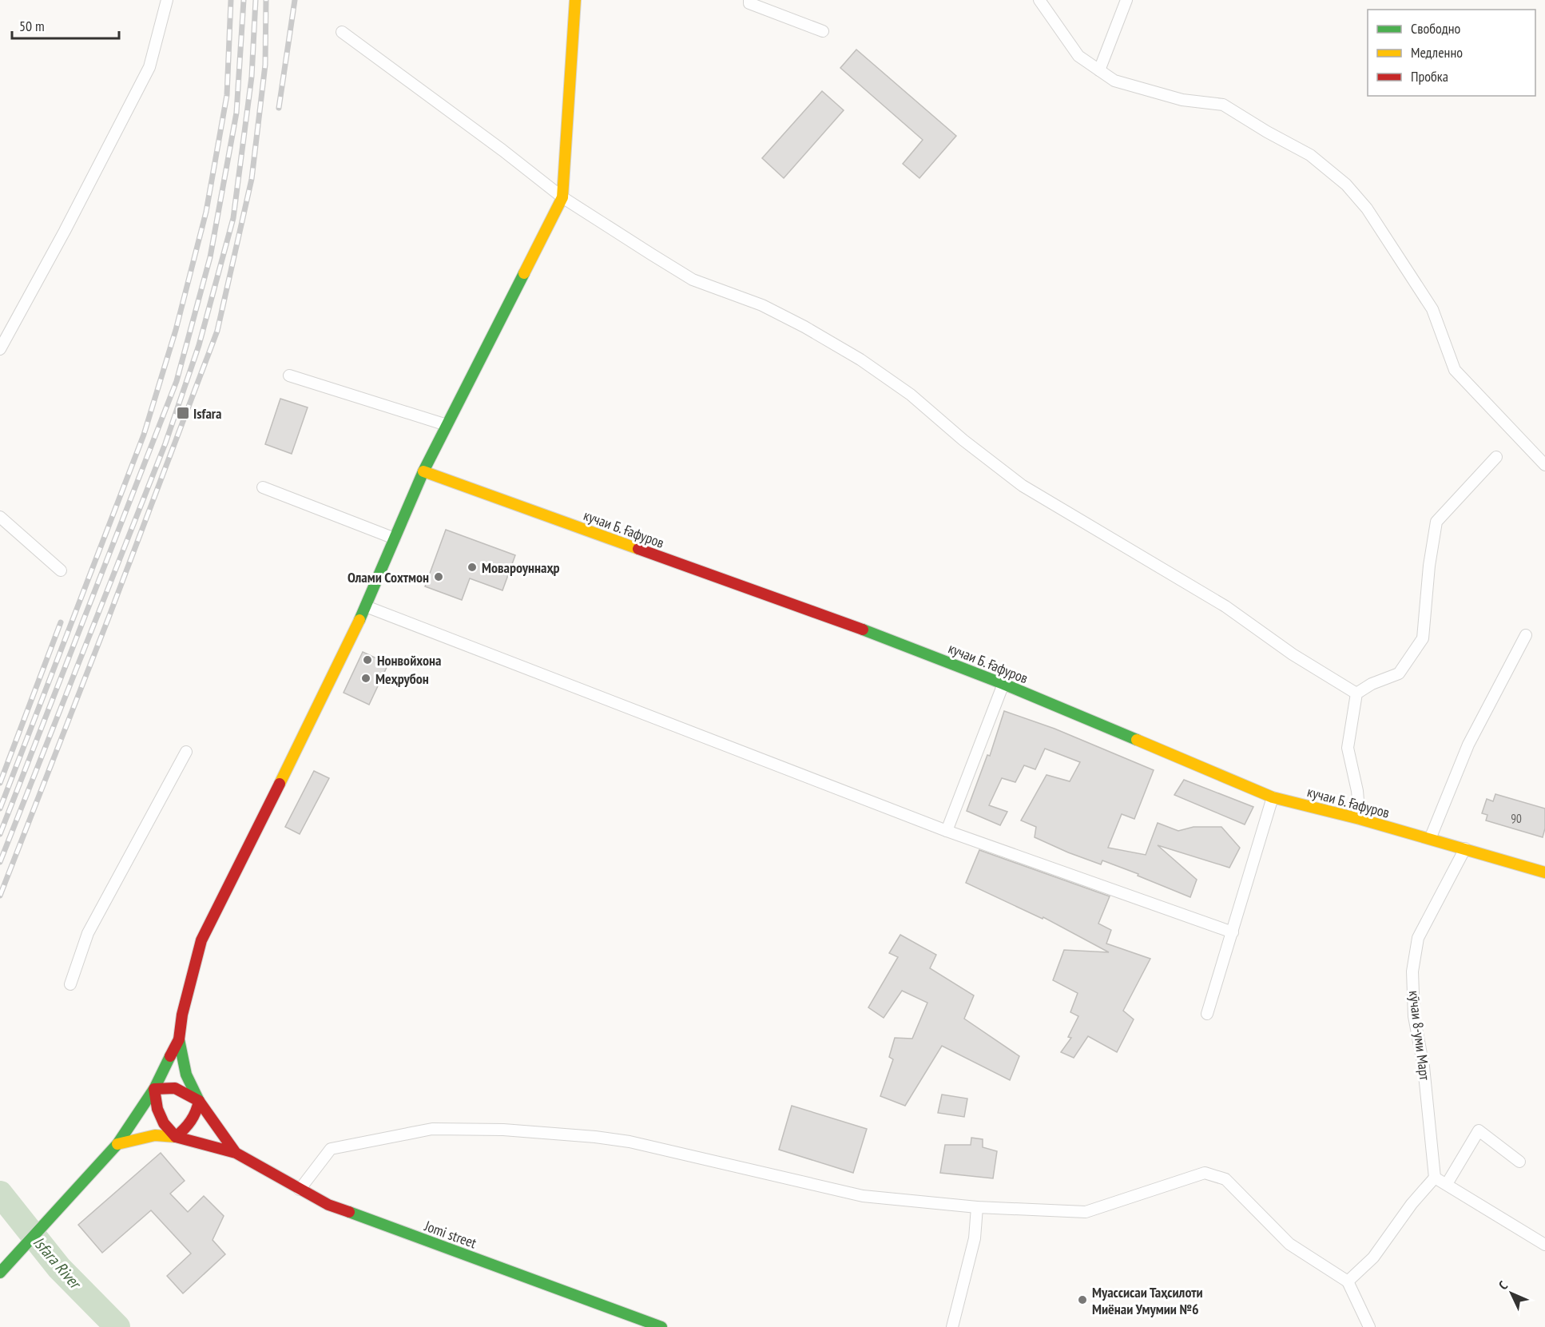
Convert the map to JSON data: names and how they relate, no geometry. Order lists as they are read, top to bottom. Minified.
{"streets":{"main road":["кучаи Б. Ғафуров","Jomi street"],"street":["кӯчаи 8-уми Март"]},"crossings":[["кучаи Б. Ғафуров","кӯчаи 8-уми Март"]],"water":["Isfara River"],"places":{"transit":["Isfara"],"other":["Мовароуннаҳр","Олами Сохтмон","Нонвойхона","Меҳрубон","Муассисаи Таҳсилоти Миёнаи Умумии №6"]},"house_numbers":["90"],"legend":["Свободно","Медленно","Пробка"],"scale_bar":"50 m","north":"top left"}
